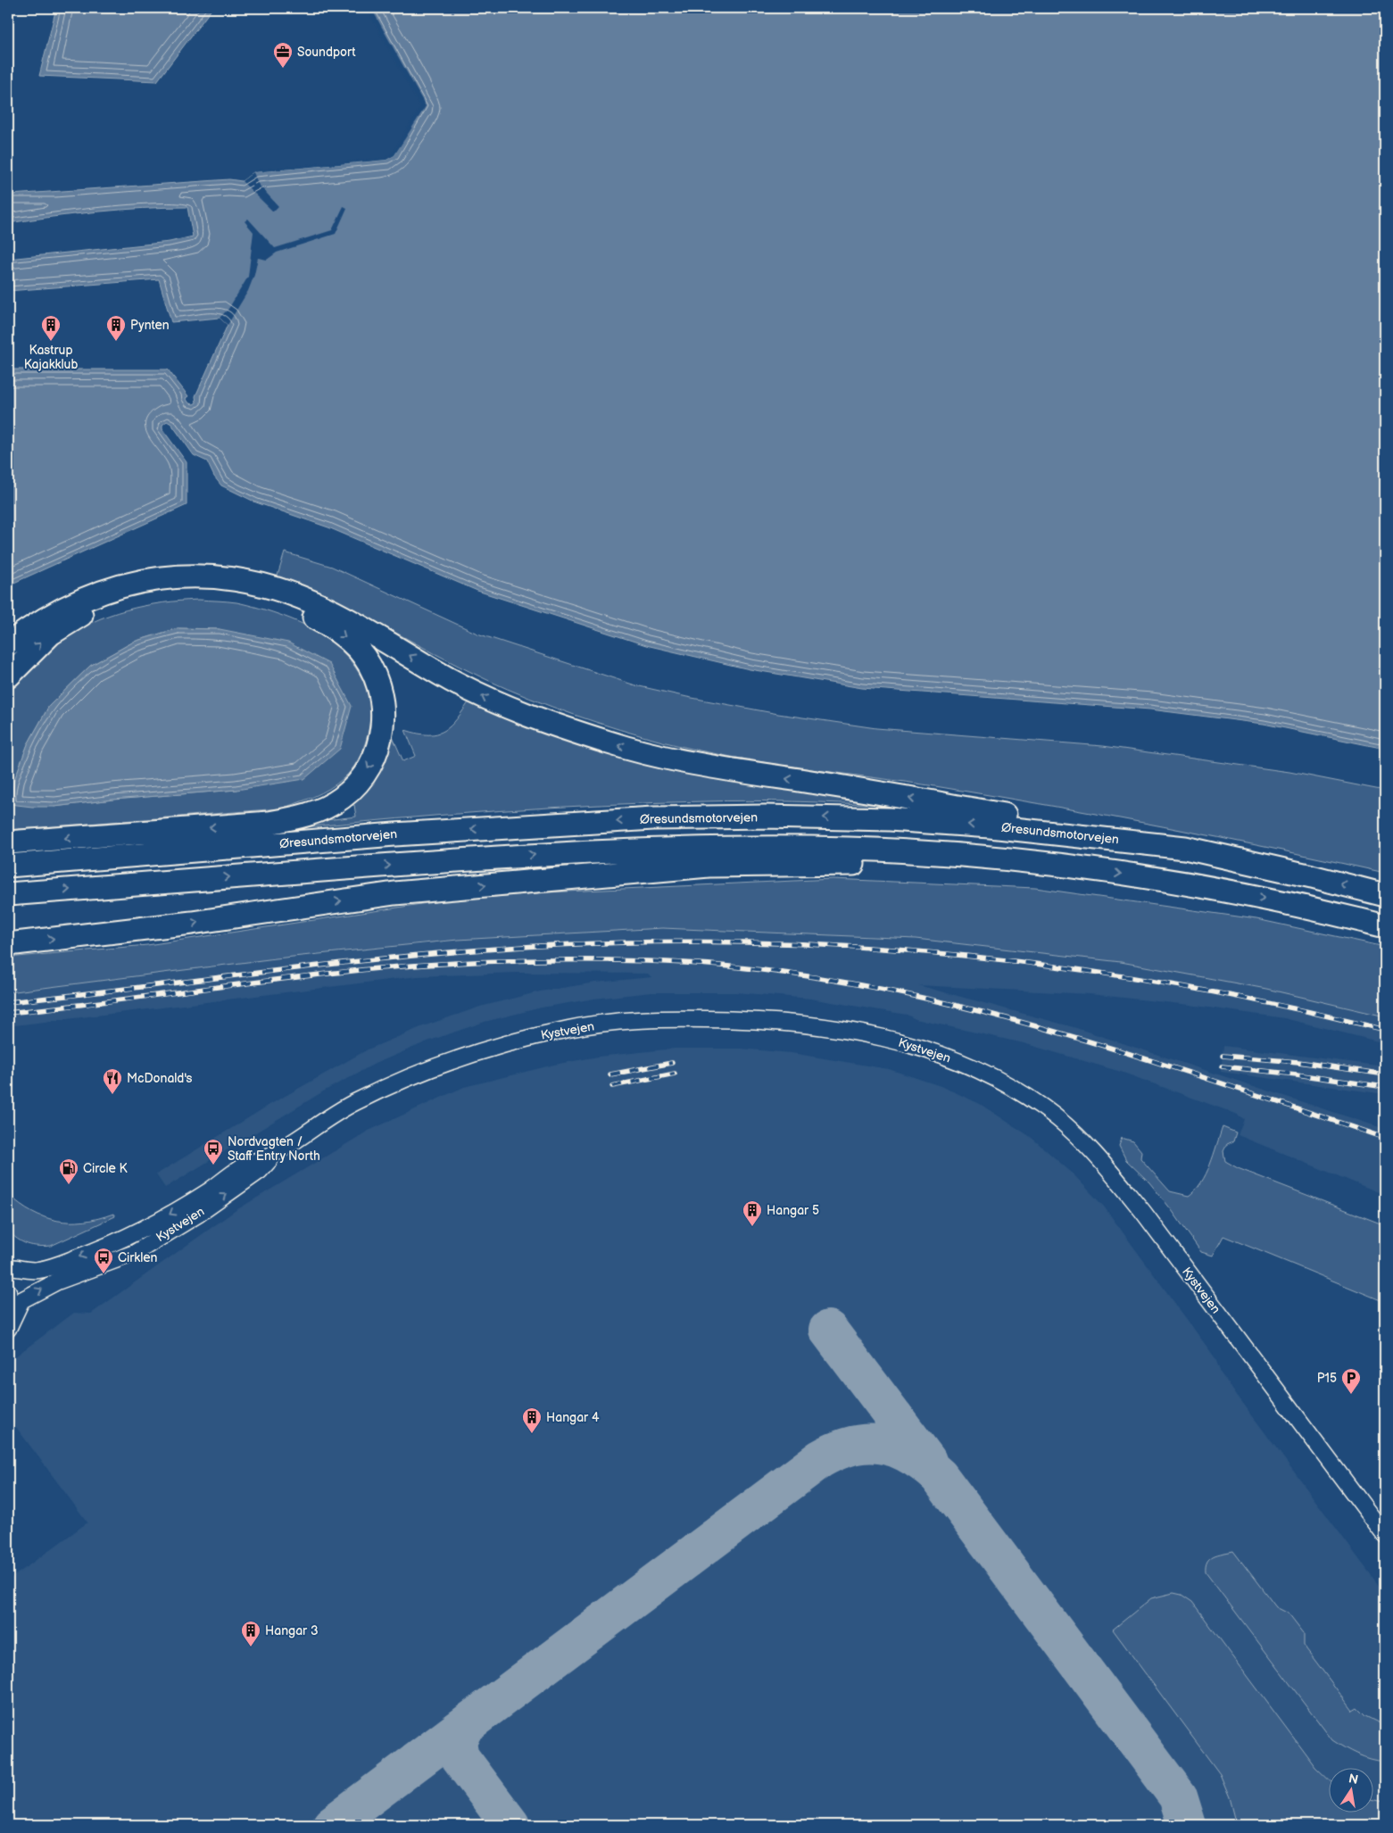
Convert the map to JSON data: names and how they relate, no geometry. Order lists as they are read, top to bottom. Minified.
{"streets":{"highway":["Øresundsmotorvejen"],"street":["Kystvejen"]},"places":{"office":["Soundport"],"building":["Kastrup Kajakklub","Pynten","Hangar 5","Hangar 4","Hangar 3"],"restaurant":["McDonald's"],"bus stop":["Nordvagten / Staff Entry North","Cirklen"],"fuel station":["Circle K"],"parking":["P15"]},"north":"top"}
